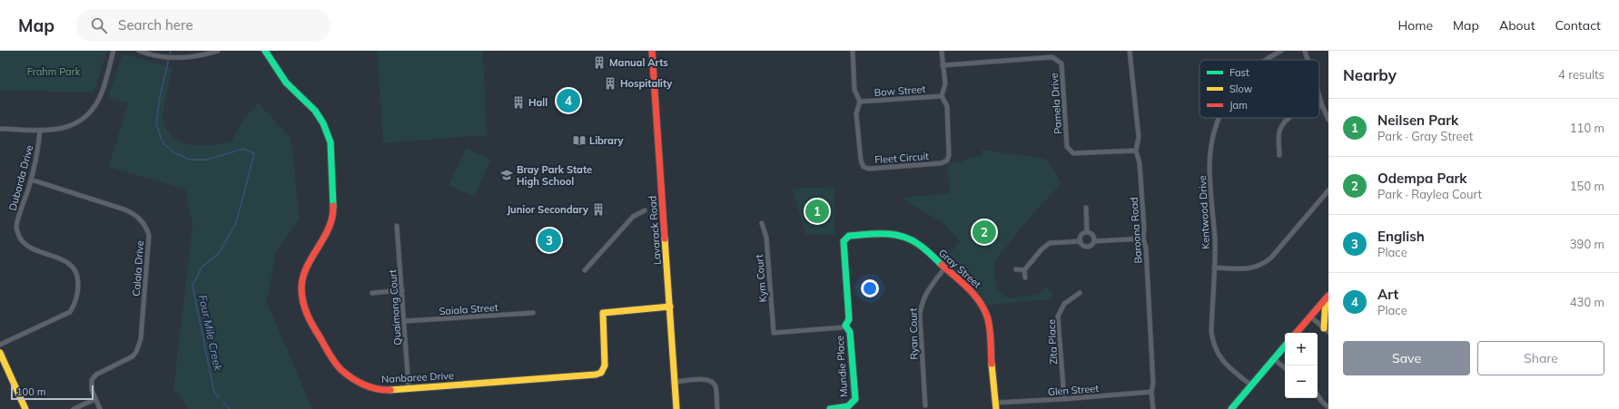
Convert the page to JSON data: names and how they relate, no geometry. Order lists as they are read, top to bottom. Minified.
{"streets":{"street":["Bow Street","Pamela Drive","Fleet Circuit","Dubarda Drive","Kentwood Drive","Lavarack Road","Baroona Road","Calala Drive","Gray Street","Kym Court","Quaimong Court","Saiala Street","Ryan Court","Zita Place","Mundie Place","Nanbaree Drive","Glen Street"]},"crossings":[["Bow Street","Fleet Circuit"],["Pamela Drive","Fleet Circuit"],["Pamela Drive","Baroona Road"],["Dubarda Drive","Calala Drive"],["Lavarack Road","Nanbaree Drive"],["Baroona Road","Glen Street"],["Gray Street","Ryan Court"],["Gray Street","Mundie Place"],["Gray Street","Glen Street"],["Kym Court","Mundie Place"],["Quaimong Court","Saiala Street"],["Quaimong Court","Nanbaree Drive"],["Zita Place","Glen Street"]],"water":["Four Mile Creek"],"parks":["Frahm Park"],"places":{"building":["Manual Arts","Hospitality","Hall","Junior Secondary"],"library":["Library"],"school or university":["Bray Park State High School"]},"legend":["Fast","Slow","Jam"],"scale_bar":"100 m","page":{"header":"Map","search":"Search here","nav":["Home","Map","About","Contact"],"heading":["Nearby","4 results"],"pins":["4","1","2","3"],"list":[{"mark":"1","name":"Neilsen Park","note":"Park · Gray Street","value":"110 m"},{"mark":"2","name":"Odempa Park","note":"Park · Raylea Court","value":"150 m"},{"mark":"3","name":"English","note":"Place","value":"390 m"},{"mark":"4","name":"Art","note":"Place","value":"430 m"}],"buttons":["Save","Share"],"map_buttons":["+","−"],"scale":"100 m"}}
